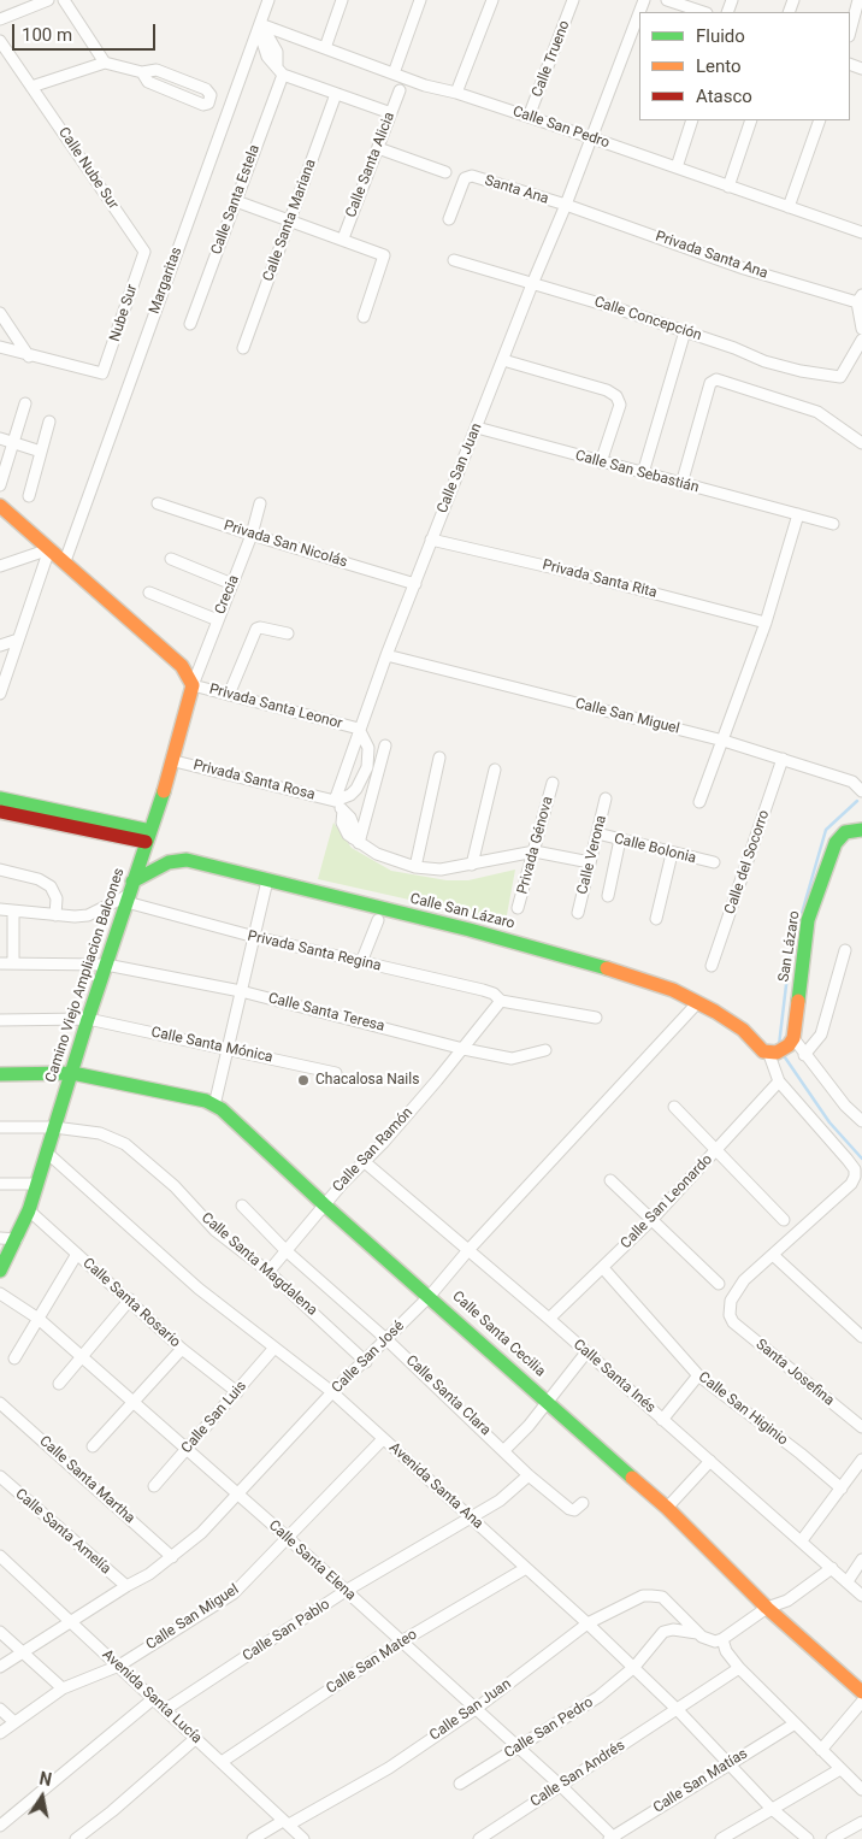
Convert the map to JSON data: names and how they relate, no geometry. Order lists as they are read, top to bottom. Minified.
{"streets":{"main road":["Calle San Lázaro","San Lázaro","Camino Viejo Ampliacion Balcones","Calle Santa Cecilia"],"street":["Calle Trueno","Calle San Pedro","Calle Santa Alicia","Calle Nube Sur","Santa Ana","Calle Santa Estela","Calle Santa Mariana","Privada Santa Ana","Margaritas","Nube Sur","Calle Concepción","Calle San Juan","Calle San Sebastián","Privada San Nicolás","Privada Santa Rita","Crecia","Privada Santa Leonor","Calle San Miguel","Privada Santa Rosa","Privada Génova","Calle Bolonia","Calle Verona","Calle del Socorro","Privada Santa Regina","Calle Santa Teresa","Calle Santa Mónica","Calle San Ramón","Calle San Leonardo","Calle Santa Magdalena","Calle Santa Rosario","Calle San José","Santa Josefina","Calle Santa Inés","Calle Santa Clara","Calle San Higinio","Calle San Luis","Calle Santa Martha","Avenida Santa Ana","Calle Santa Amelía","Calle Santa Elena","Calle San Pablo","Calle San Mateo","Avenida Santa Lucía","Calle San Andrés","Calle San Matías"]},"crossings":[["Calle Trueno","Calle San Pedro"],["Calle San Pedro","Margaritas"],["Calle San Pedro","Calle San Juan"],["Calle San Pedro","Avenida Santa Ana"],["Calle San Pedro","Calle Santa Elena"],["Calle Nube Sur","Nube Sur"],["Santa Ana","Privada Santa Ana"],["Santa Ana","Calle San Juan"],["Privada Santa Ana","Calle San Juan"],["Calle Concepción","Calle San Juan"],["Calle San Juan","Calle San Sebastián"],["Calle San Juan","Privada San Nicolás"],["Calle San Juan","Privada Santa Rita"],["Calle San Juan","Privada Santa Leonor"],["Calle San Juan","Calle San Miguel"],["Calle San Juan","Privada Santa Rosa"],["Calle San Juan","Avenida Santa Ana"],["Calle San Juan","Calle Santa Elena"],["Calle San Juan","Avenida Santa Lucía"],["Privada San Nicolás","Crecia"],["Crecia","Privada Santa Leonor"],["Crecia","Camino Viejo Ampliacion Balcones"],["Privada Santa Leonor","Camino Viejo Ampliacion Balcones"],["Calle San Miguel","Calle del Socorro"],["Calle San Miguel","Avenida Santa Ana"],["Calle San Miguel","Calle Santa Elena"],["Calle San Miguel","Avenida Santa Lucía"],["Privada Santa Rosa","Camino Viejo Ampliacion Balcones"],["Calle Bolonia","Calle Verona"],["Calle San Lázaro","San Lázaro"],["Calle San Lázaro","Camino Viejo Ampliacion Balcones"],["Calle San Lázaro","Calle San José"],["Privada Santa Regina","Camino Viejo Ampliacion Balcones"],["Privada Santa Regina","Calle San Ramón"],["Camino Viejo Ampliacion Balcones","Calle Santa Teresa"],["Camino Viejo Ampliacion Balcones","Calle Santa Mónica"],["Camino Viejo Ampliacion Balcones","Calle Santa Magdalena"],["Camino Viejo Ampliacion Balcones","Calle Santa Rosario"],["Camino Viejo Ampliacion Balcones","Calle Santa Cecilia"],["Camino Viejo Ampliacion Balcones","Avenida Santa Ana"],["Calle Santa Teresa","Calle San Ramón"],["Calle San Ramón","Calle Santa Magdalena"],["Calle San Ramón","Calle Santa Cecilia"],["Calle San Ramón","Calle Santa Inés"],["Calle San Ramón","Calle Santa Clara"],["Calle San Leonardo","Calle Santa Inés"],["Calle San Leonardo","Calle San Higinio"],["Calle Santa Magdalena","Calle San José"],["Calle Santa Rosario","Calle San Luis"],["Calle Santa Cecilia","Calle San José"],["Calle San José","Calle Santa Inés"],["Calle San José","Calle Santa Clara"],["Calle San José","Calle Santa Martha"],["Calle San José","Avenida Santa Ana"],["Calle San José","Calle Santa Amelía"],["Calle San José","Calle Santa Elena"],["Calle San José","Avenida Santa Lucía"],["Calle Santa Clara","Calle San Pablo"],["Calle San Luis","Avenida Santa Ana"],["Calle San Luis","Calle Santa Elena"],["Avenida Santa Ana","Calle San Pablo"],["Avenida Santa Ana","Calle San Mateo"],["Avenida Santa Ana","Calle San Andrés"],["Avenida Santa Ana","Calle San Matías"],["Calle Santa Elena","Calle San Pablo"],["Calle Santa Elena","Calle San Mateo"],["Calle Santa Elena","Calle San Andrés"],["Calle Santa Elena","Calle San Matías"],["Calle San Pablo","Avenida Santa Lucía"],["Calle San Mateo","Avenida Santa Lucía"]],"places":["Chacalosa Nails"],"legend":["Fluido","Lento","Atasco"],"scale_bar":"100 m","north":"top"}
